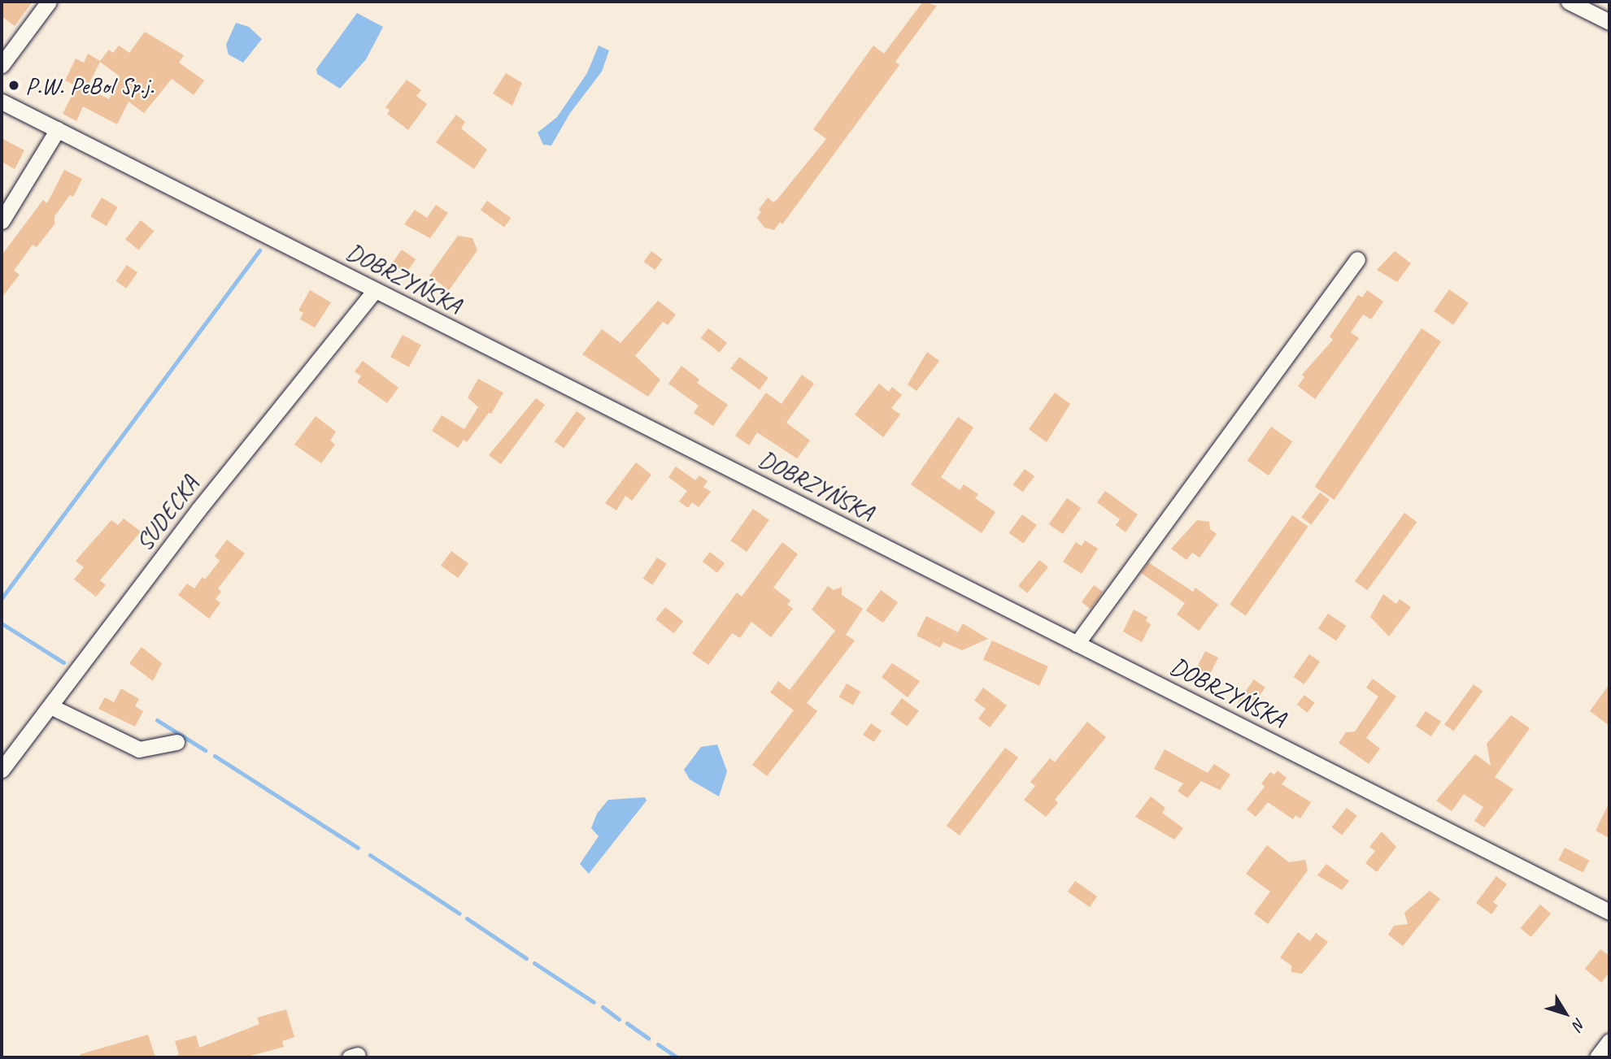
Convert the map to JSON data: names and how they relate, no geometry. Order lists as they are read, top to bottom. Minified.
{"streets":{"street":["DOBRZYŃSKA","SUDECKA"]},"crossings":[["DOBRZYŃSKA","SUDECKA"]],"places":["P.W. PeBol Sp.j."],"north":"bottom right"}
